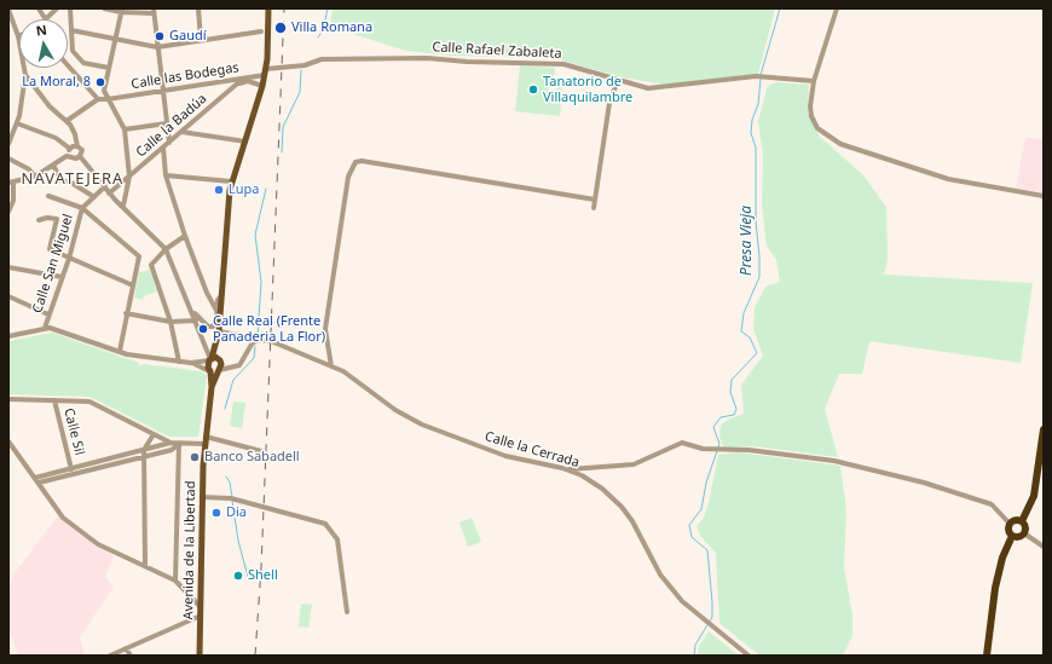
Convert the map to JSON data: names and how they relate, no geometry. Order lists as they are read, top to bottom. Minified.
{"streets":{"main road":["Avenida de la Libertad"],"street":["Calle Rafael Zabaleta","Calle las Bodegas","Calle la Badúa","Calle San Miguel","Calle Sil","Calle la Cerrada"]},"crossings":[["Calle Rafael Zabaleta","Calle las Bodegas"],["Calle las Bodegas","Calle la Badúa"]],"districts":["NAVATEJERA"],"water":["Presa Vieja"],"places":["Villa Romana","Gaudí","La Moral, 8","Tanatorio de Villaquilambre","Lupa","Calle Real (Frente Panaderia La Flor)","Banco Sabadell","Dia","Shell"],"north":"top"}
